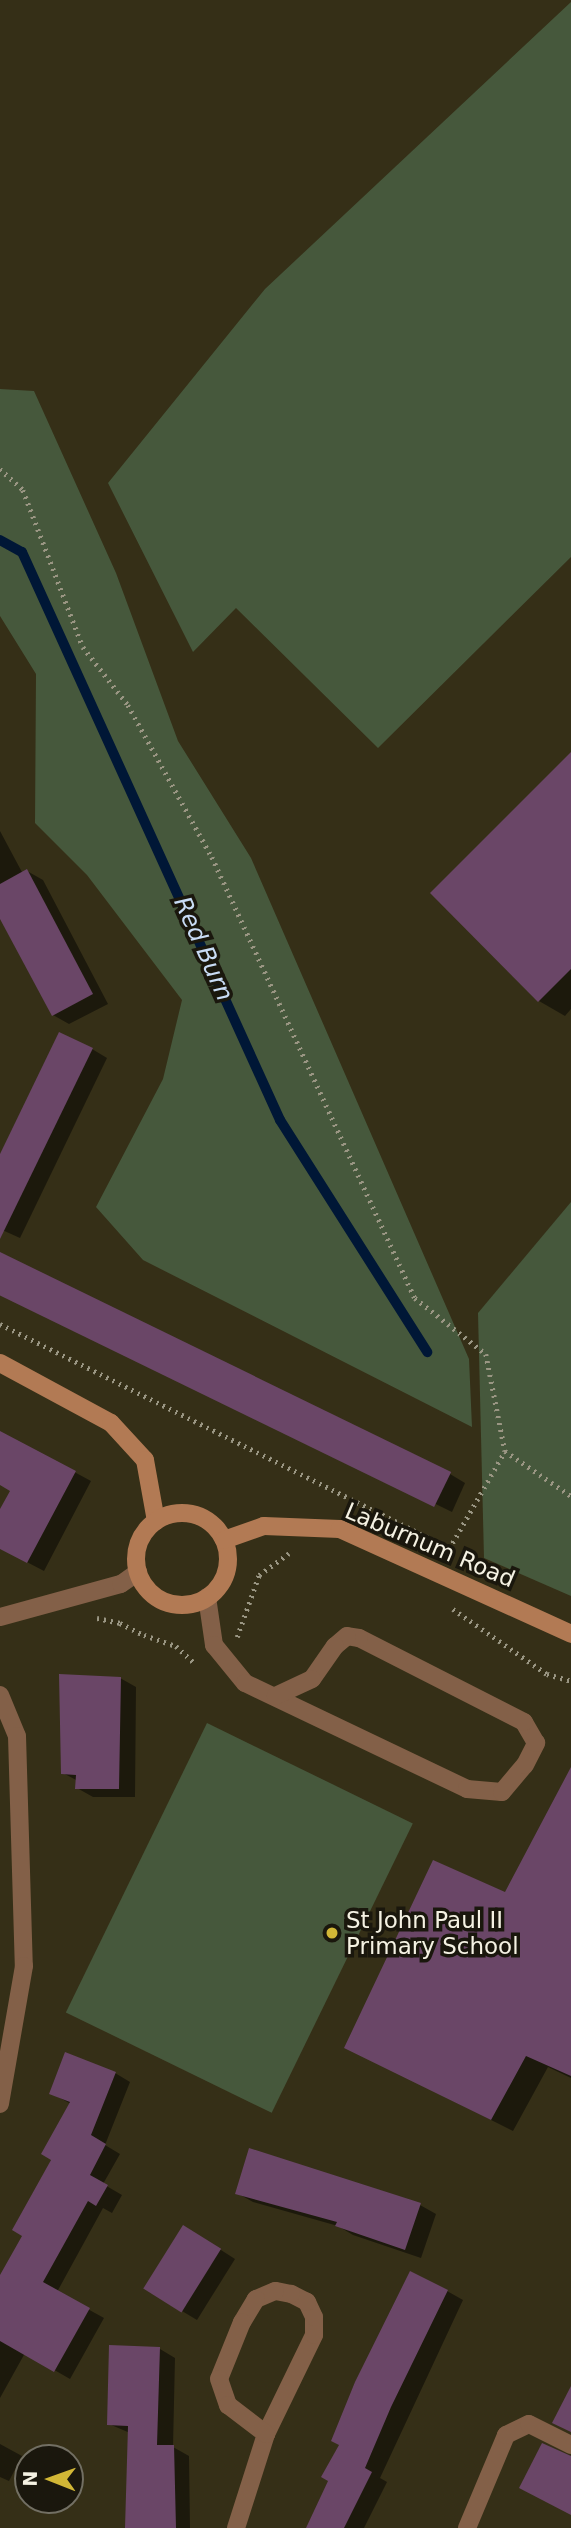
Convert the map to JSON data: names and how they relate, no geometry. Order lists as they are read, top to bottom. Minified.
{"streets":{"street":["Laburnum Road"]},"water":["Red Burn"],"places":["St John Paul II Primary School"],"north":"left"}
